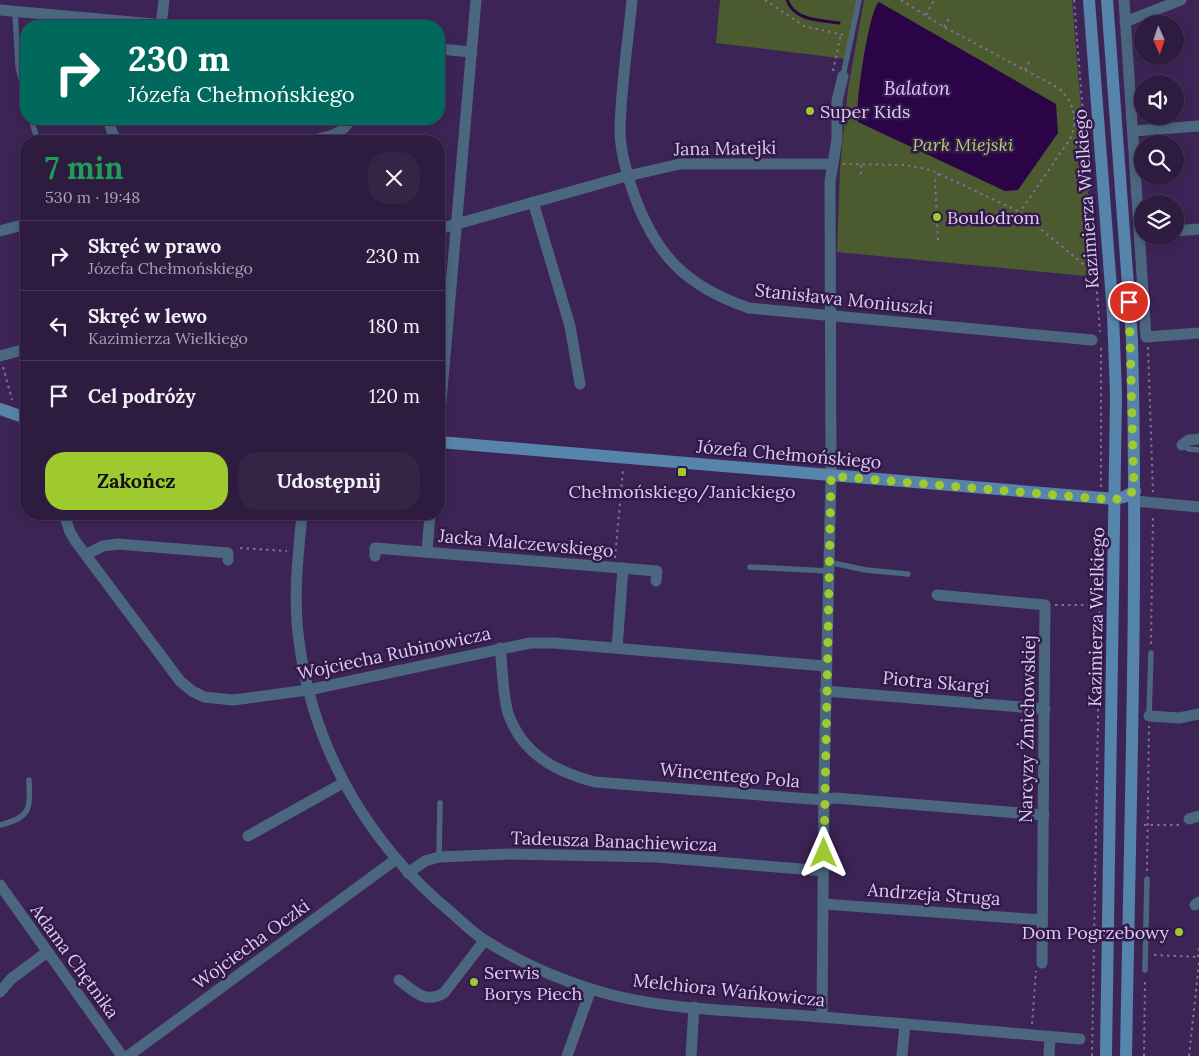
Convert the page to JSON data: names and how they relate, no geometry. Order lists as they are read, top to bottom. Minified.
{"streets":{"main road":["Kazimierza Wielkiego","Józefa Chełmońskiego"],"street":["Jana Matejki","Stanisława Moniuszki","Jacka Malczewskiego","Wojciecha Rubinowicza","Piotra Skargi","Narcyzy Żmichowskiej","Wincentego Pola","Tadeusza Banachiewicza","Andrzeja Struga","Wojciecha Oczki","Adama Chętnika","Melchiora Wańkowicza"]},"crossings":[["Jana Matejki","Stanisława Moniuszki"],["Kazimierza Wielkiego","Józefa Chełmońskiego"],["Jacka Malczewskiego","Wojciecha Rubinowicza"],["Wojciecha Rubinowicza","Wincentego Pola"],["Wojciecha Rubinowicza","Melchiora Wańkowicza"],["Piotra Skargi","Narcyzy Żmichowskiej"],["Narcyzy Żmichowskiej","Wincentego Pola"],["Narcyzy Żmichowskiej","Andrzeja Struga"],["Tadeusza Banachiewicza","Melchiora Wańkowicza"],["Wojciecha Oczki","Melchiora Wańkowicza"]],"water":["Balaton"],"parks":["Park Miejski"],"places":{"other":["Super Kids","Boulodrom","Dom Pogrzebowy","Serwis Borys Piech"],"transit":["Chełmońskiego/Janickiego"]},"north":"bottom","page":{"turn":["230 m","Józefa Chełmońskiego"],"heading":["7 min","530 m · 19:48"],"list":[{"name":"Skręć w prawo","note":"Józefa Chełmońskiego","value":"230 m"},{"name":"Skręć w lewo","note":"Kazimierza Wielkiego","value":"180 m"},{"name":"Cel podróży","value":"120 m"}],"buttons":["Zakończ","Udostępnij"]}}
